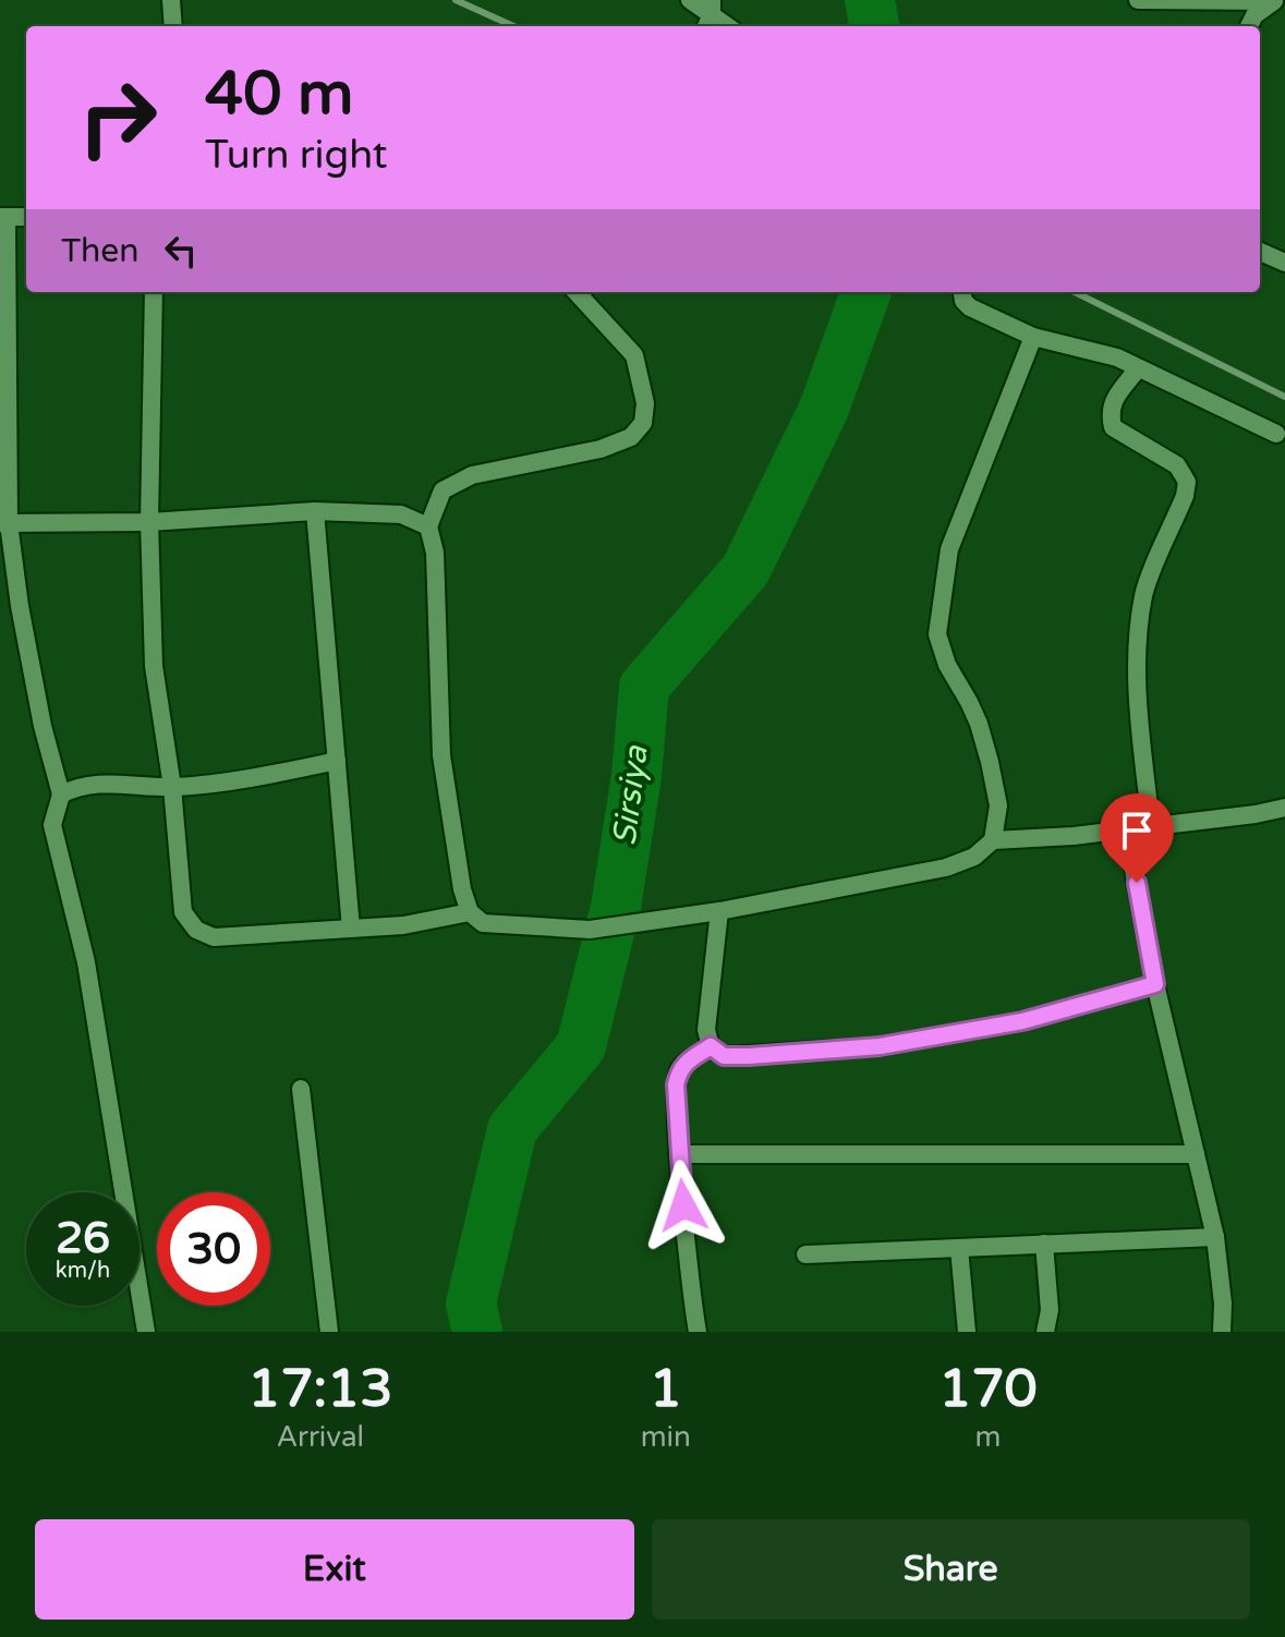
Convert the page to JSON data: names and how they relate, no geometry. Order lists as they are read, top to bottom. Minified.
{"water":["Sirsiya"],"page":{"turn":["40 m","Turn right"],"then":"Then","speed":"26 km/h","limit":"30","eta":["17:13","Arrival","1","min","170","m"],"buttons":["Exit","Share"]}}
